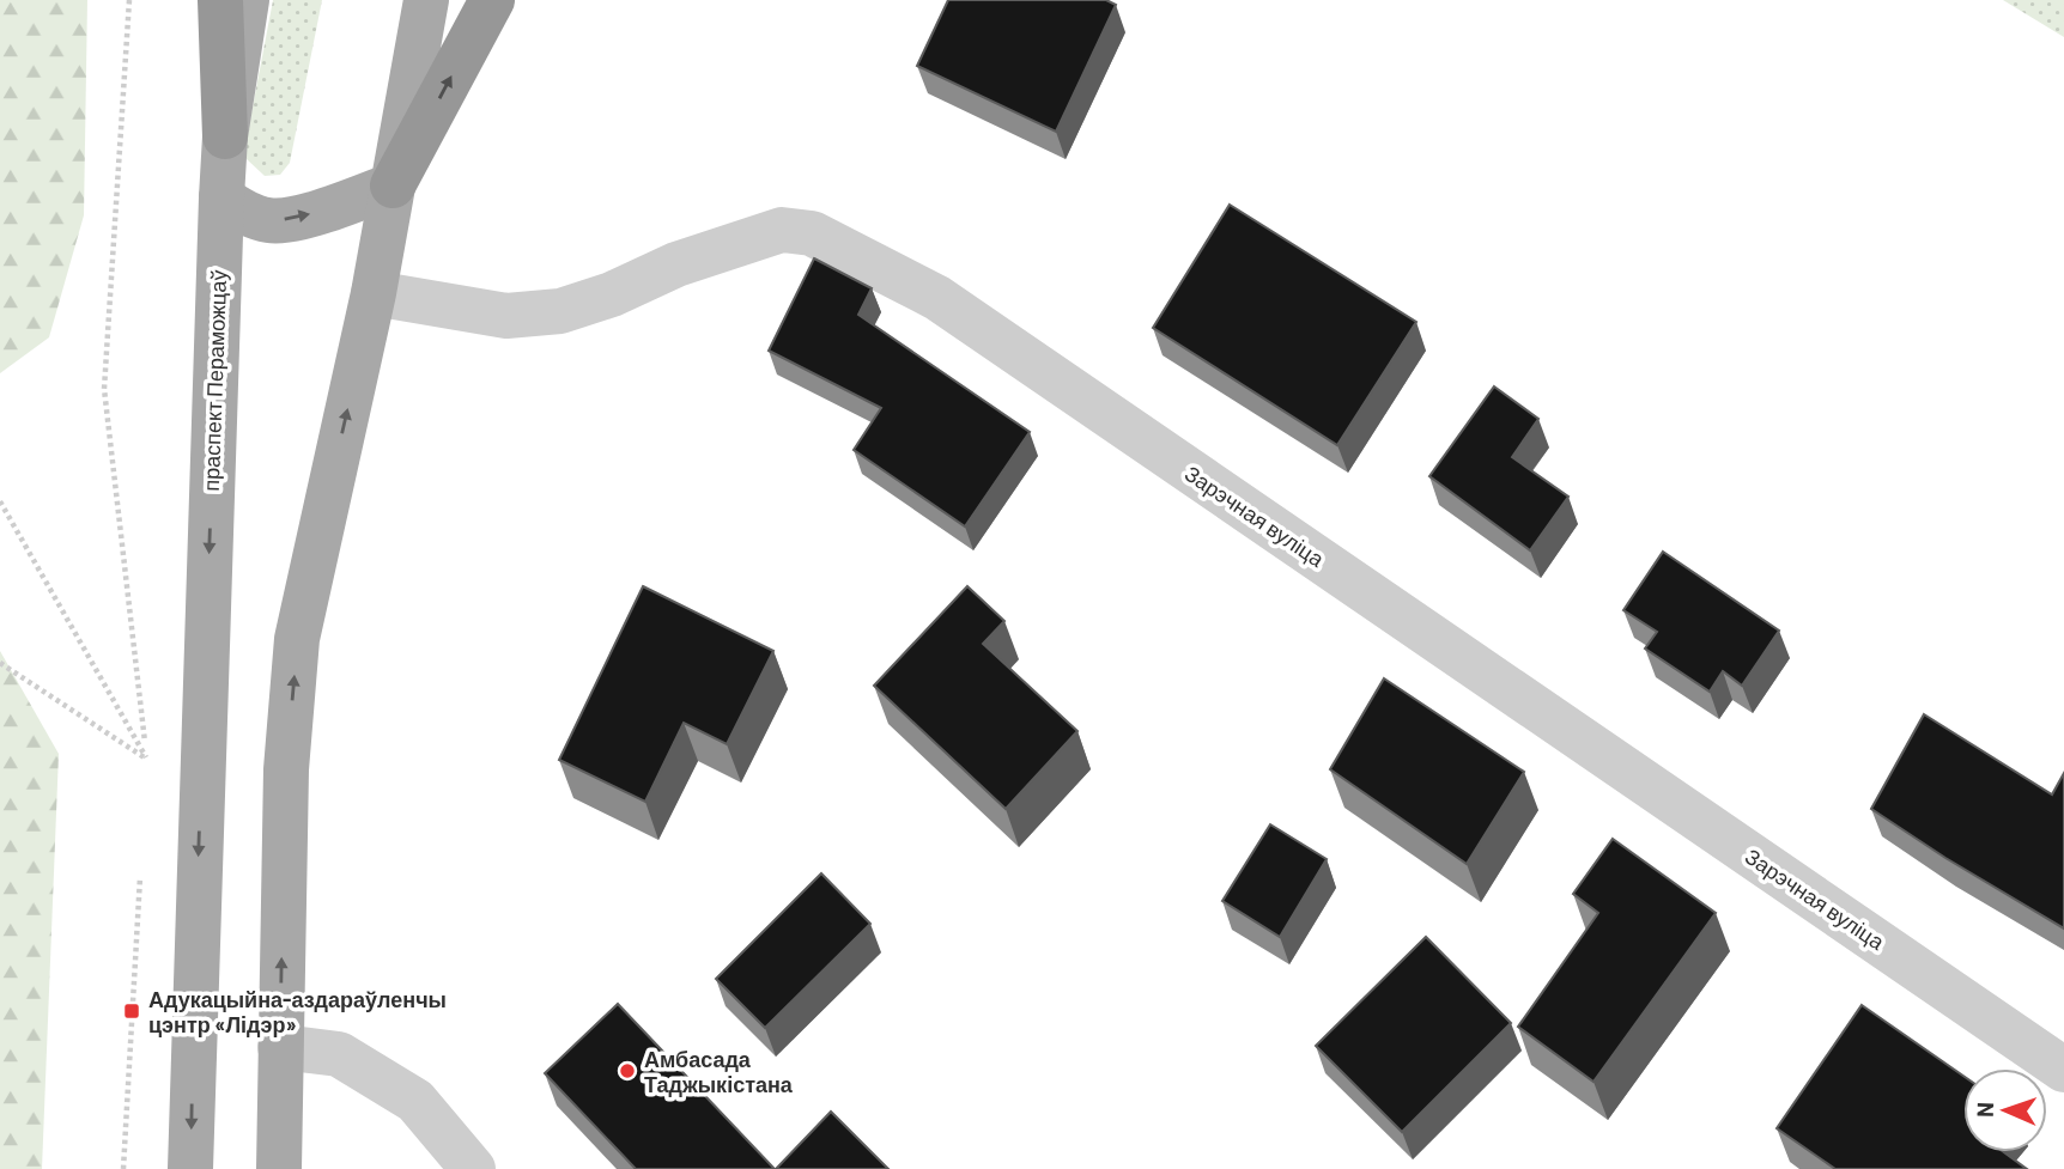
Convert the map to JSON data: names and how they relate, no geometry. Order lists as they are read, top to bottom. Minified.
{"streets":{"main road":["праспект Пераможцаў"],"street":["Зарэчная вуліца"]},"places":{"transit":["Адукацыйна-аздараўленчы цэнтр «Лідэр»"],"other":["Амбасада Таджыкістана"]},"north":"left"}
